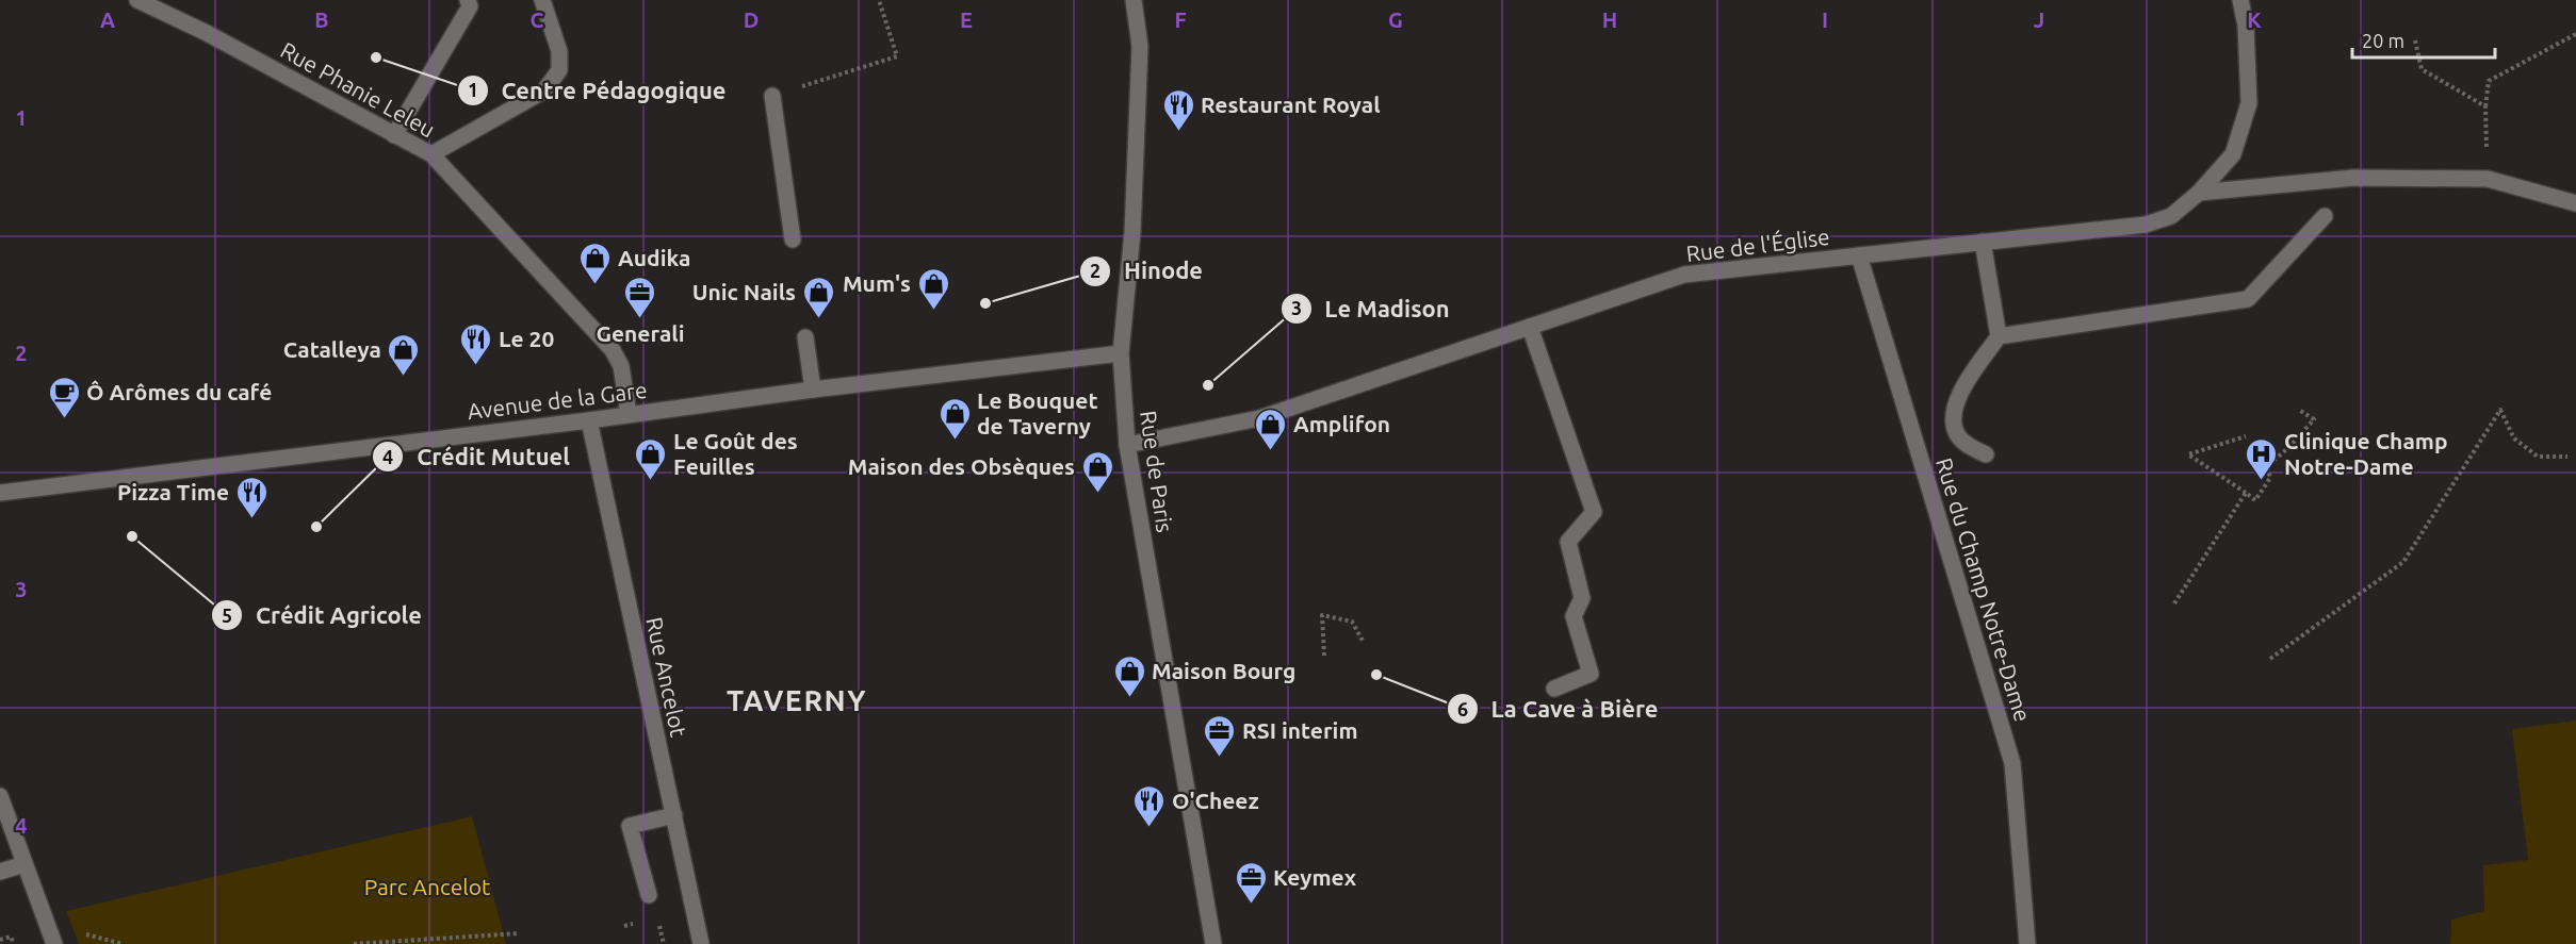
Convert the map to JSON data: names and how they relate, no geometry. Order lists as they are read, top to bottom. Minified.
{"streets":{"street":["Rue Phanie Leleu","Rue de l'Église","Avenue de la Gare","Rue de Paris","Rue du Champ Notre-Dame","Rue Ancelot"]},"crossings":[["Rue Phanie Leleu","Avenue de la Gare"],["Rue de l'Église","Rue de Paris"],["Rue de l'Église","Rue du Champ Notre-Dame"],["Avenue de la Gare","Rue de Paris"],["Avenue de la Gare","Rue Ancelot"]],"districts":["TAVERNY"],"parks":["Parc Ancelot"],"places":{"other":["Centre Pédagogique","Hinode","Le Madison","Crédit Mutuel","Crédit Agricole","La Cave à Bière"],"restaurant":["Restaurant Royal","Le 20","Pizza Time","O'Cheez"],"shop":["Audika","Mum's","Unic Nails","Catalleya","Le Bouquet de Taverny","Amplifon","Le Goût des Feuilles","Maison des Obsèques","Maison Bourg"],"office":["Generali","RSI interim","Keymex"],"cafe":["Ô Arômes du café"],"hospital":["Clinique Champ Notre-Dame"]},"scale_bar":"20 m","grid":{"columns":["A","B","C","D","E","F","G","H","I","J","K"],"rows":["1","2","3","4"]}}
